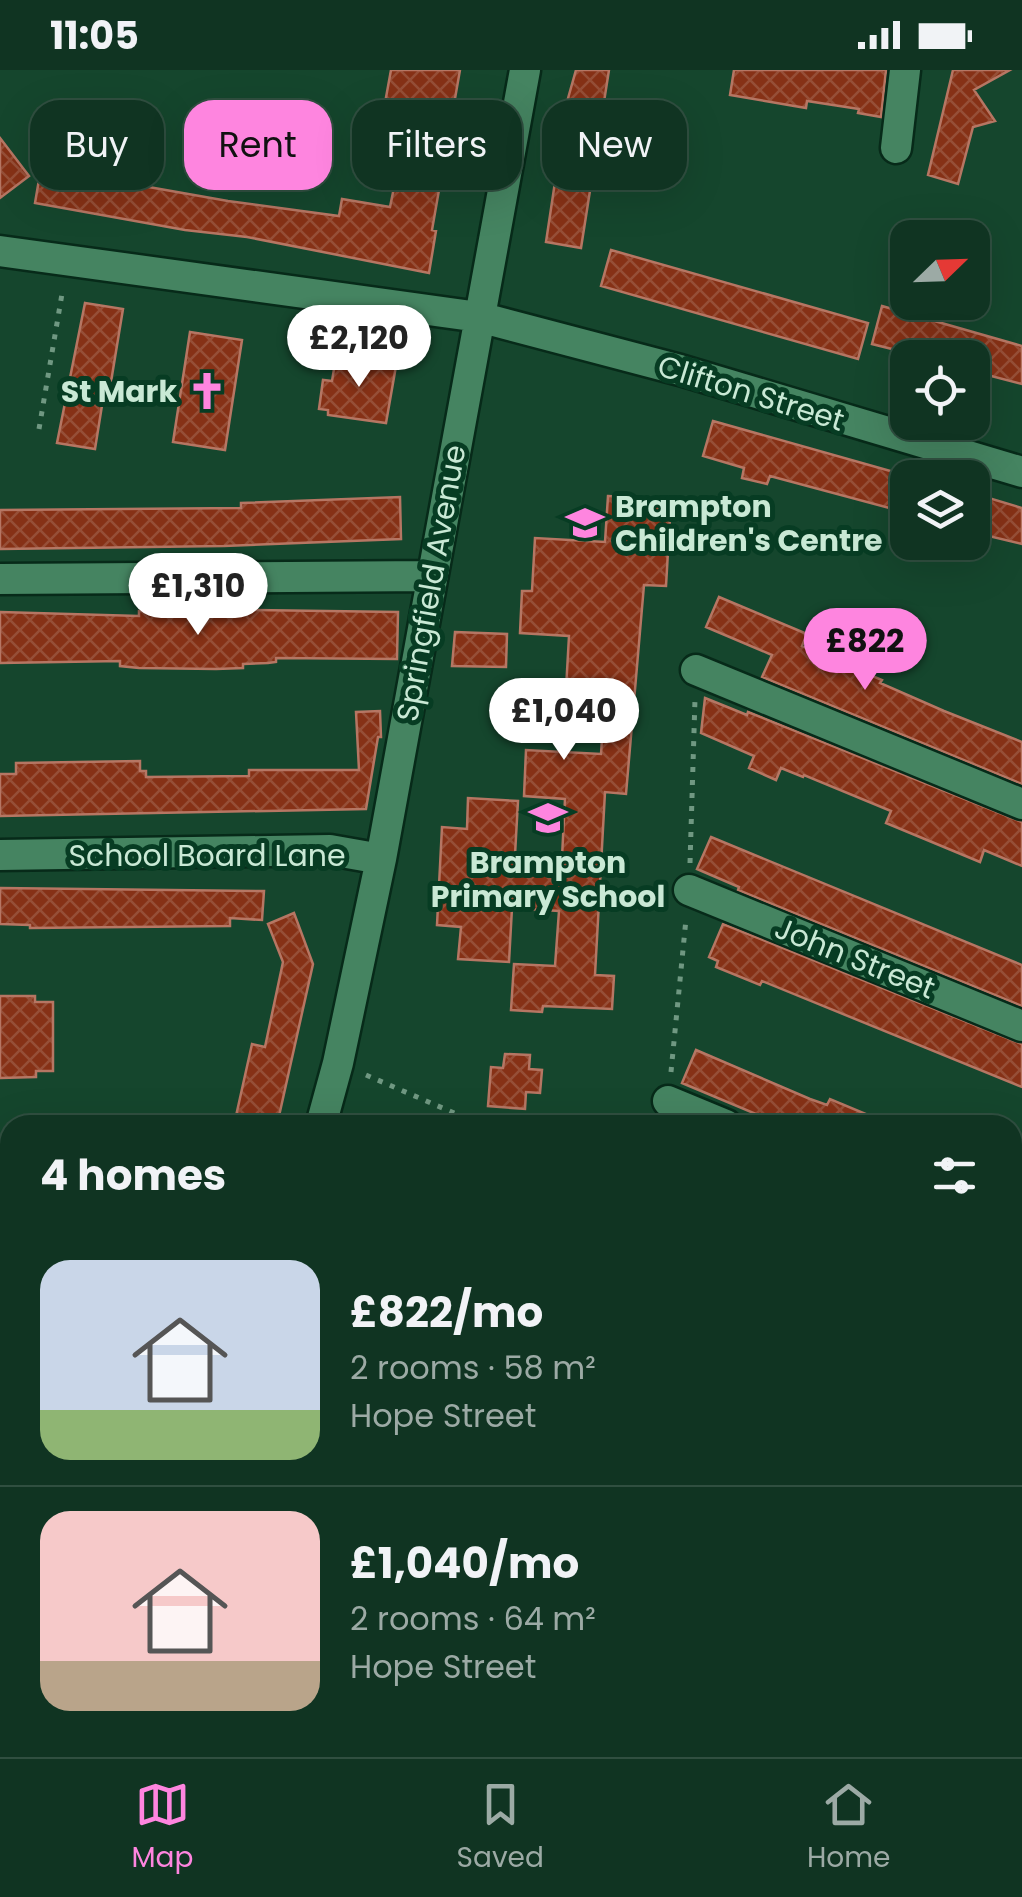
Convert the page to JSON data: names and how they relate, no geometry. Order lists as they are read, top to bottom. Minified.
{"streets":{"street":["Clifton Street","Springfield Avenue","School Board Lane","John Street"]},"crossings":[["Clifton Street","Springfield Avenue"],["Springfield Avenue","School Board Lane"]],"places":{"church":["St Mark"],"school or university":["Brampton Children's Centre","Brampton Primary School"]},"north":"top right","page":{"status":"11:05","chip":["Buy","Rent","Filters","New"],"price":["£2,120","£1,310","£822","£1,040"],"heading":"4 homes","list":[{"name":"£822/mo","note":"2 rooms · 58 m² · Hope Street"},{"name":"£1,040/mo","note":"2 rooms · 64 m² · Hope Street"}],"tabs":["Map","Saved","Home"]}}
